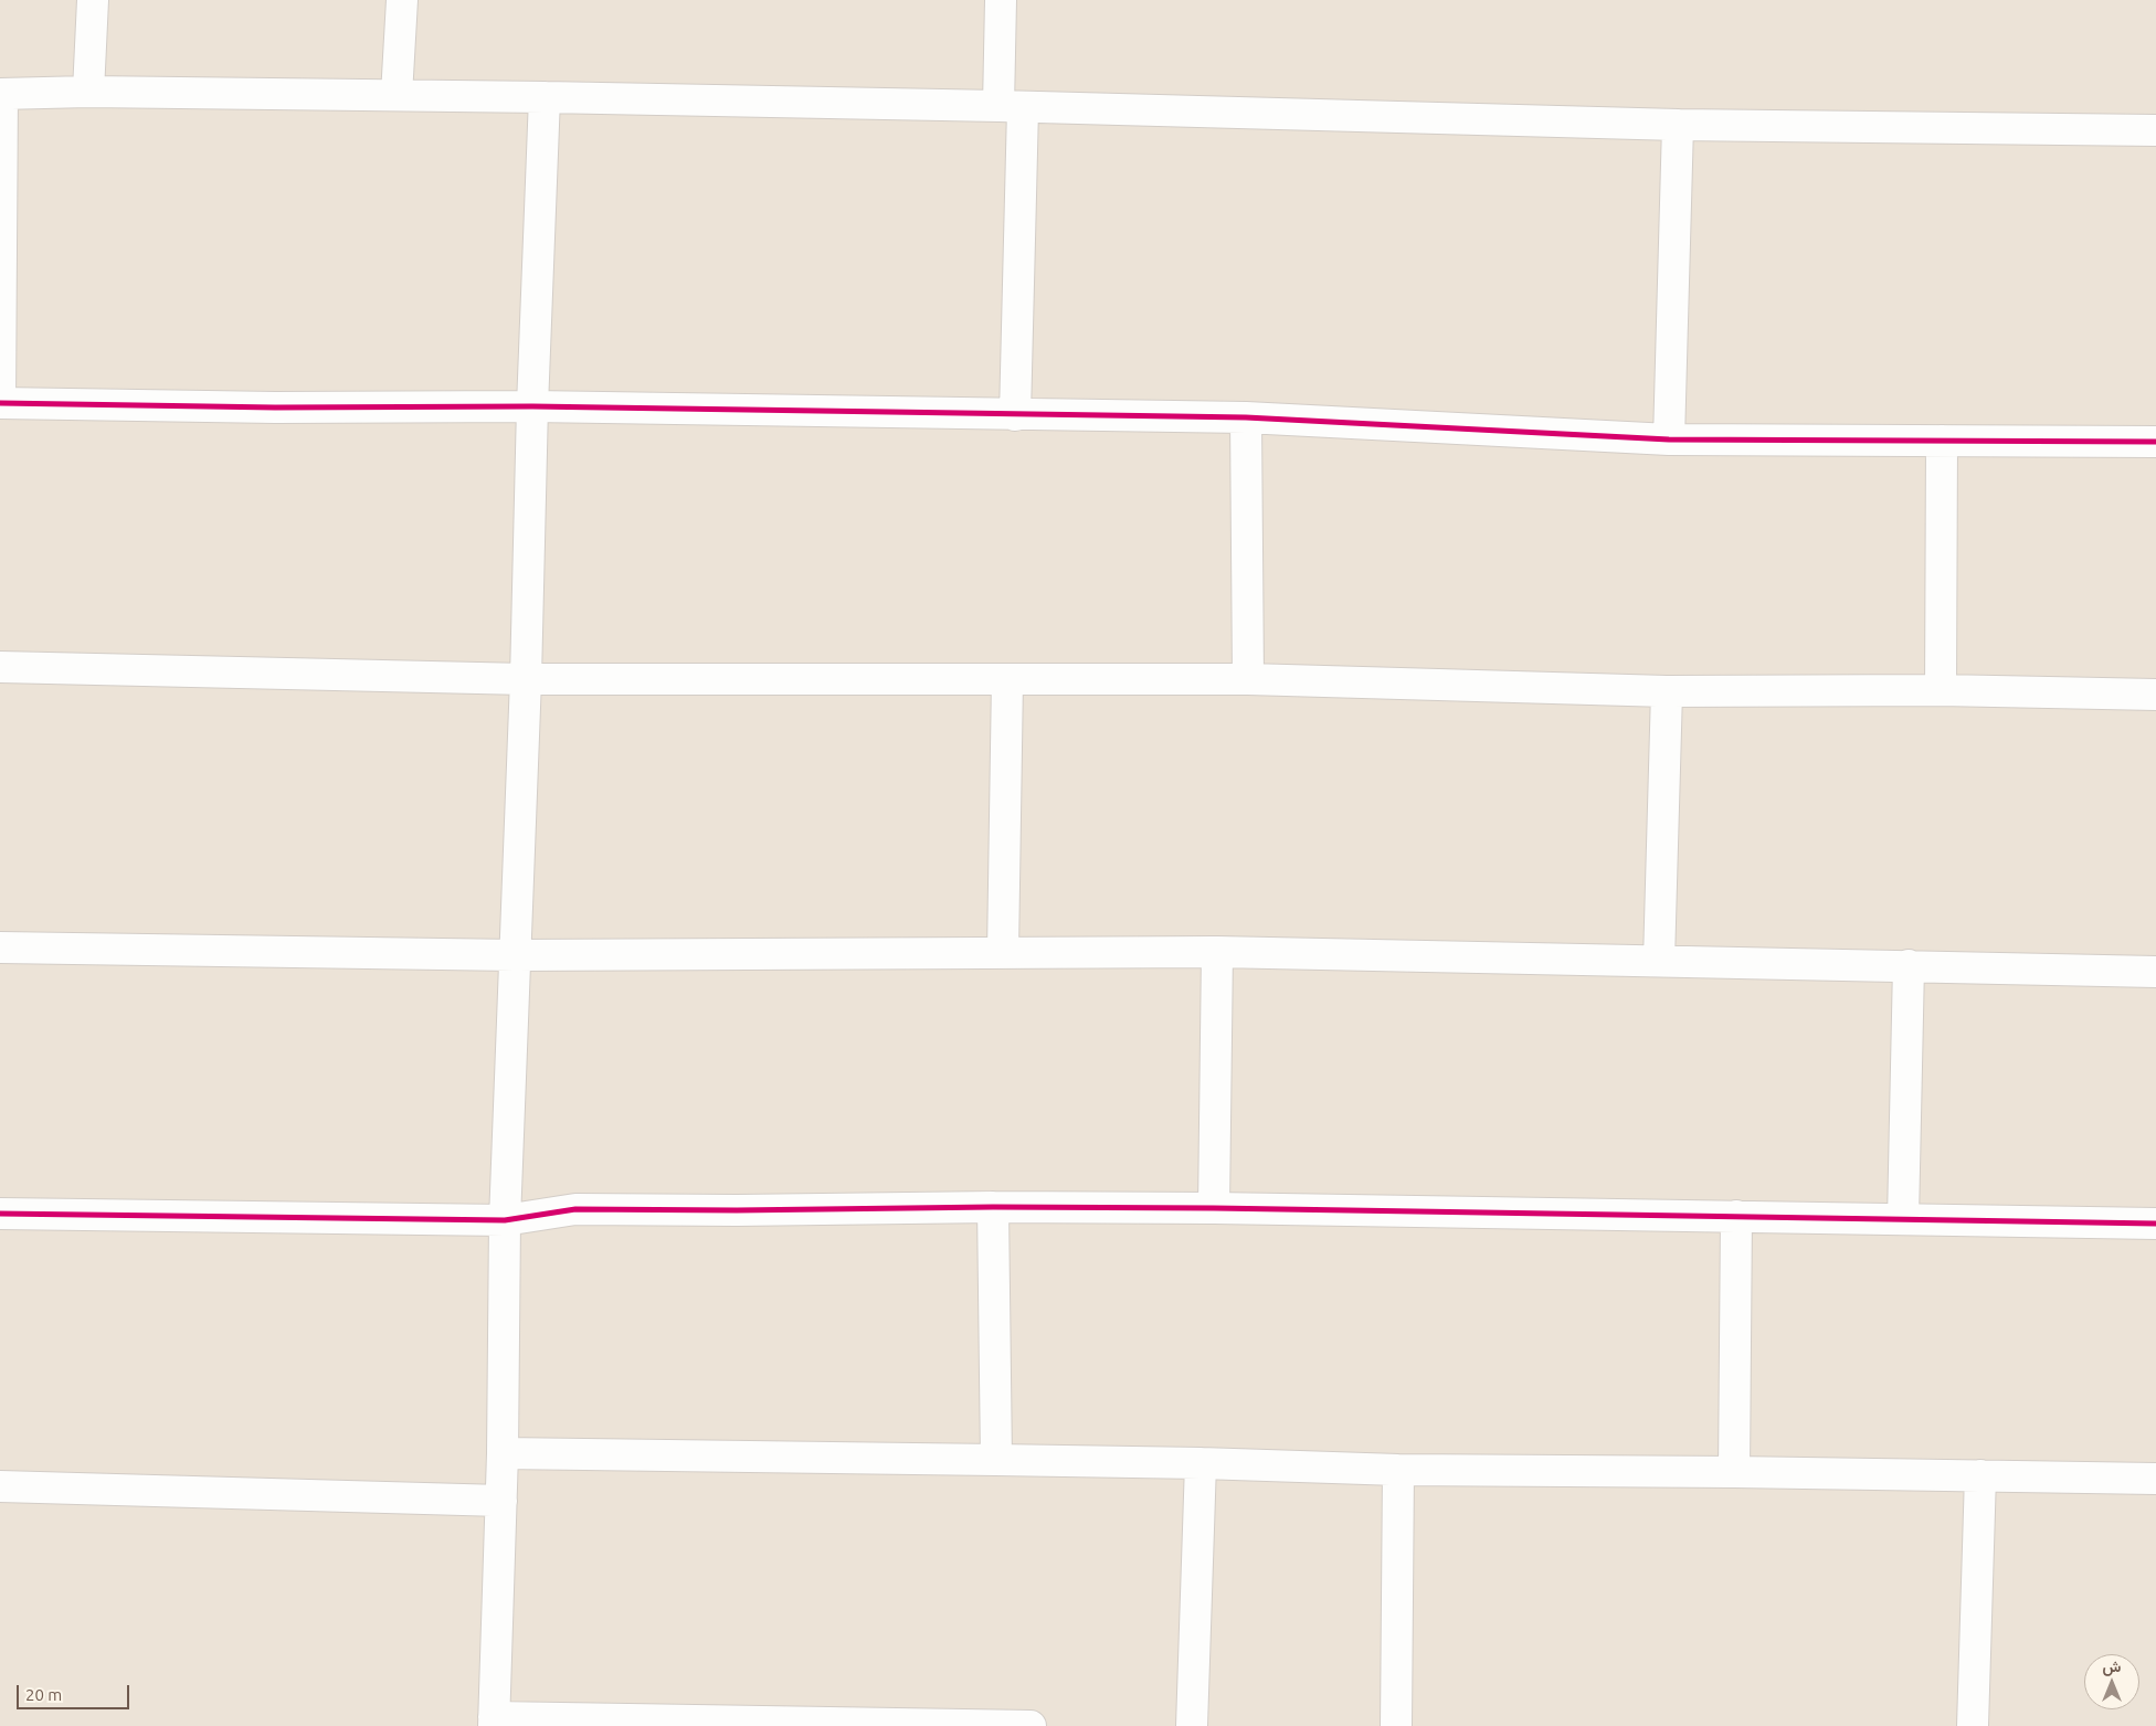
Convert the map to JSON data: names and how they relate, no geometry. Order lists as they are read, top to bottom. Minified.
{"scale_bar":"20 m","north":"top"}
